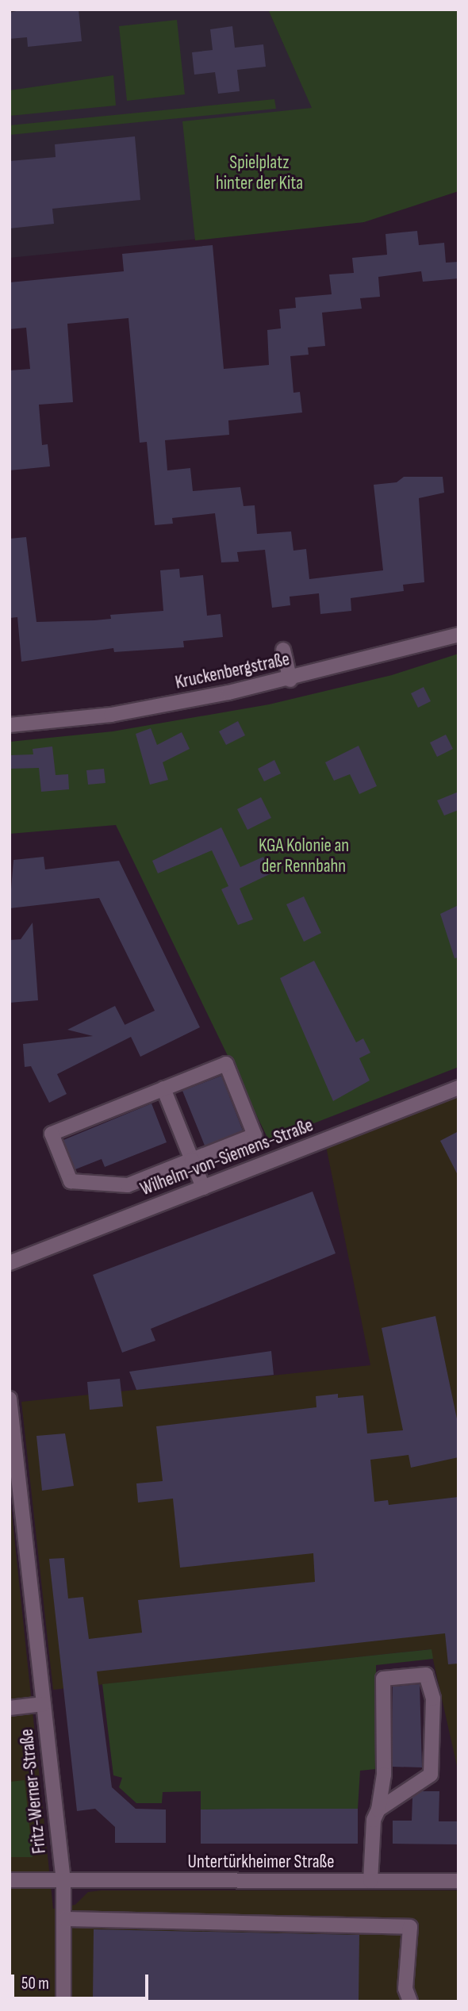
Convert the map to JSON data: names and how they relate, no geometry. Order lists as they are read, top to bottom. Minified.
{"streets":{"street":["Kruckenbergstraße","Wilhelm-von-Siemens-Straße","Fritz-Werner-Straße","Untertürkheimer Straße"]},"crossings":[["Fritz-Werner-Straße","Untertürkheimer Straße"]],"parks":["Spielplatz hinter der Kita","KGA Kolonie an der Rennbahn"],"scale_bar":"50 m"}
